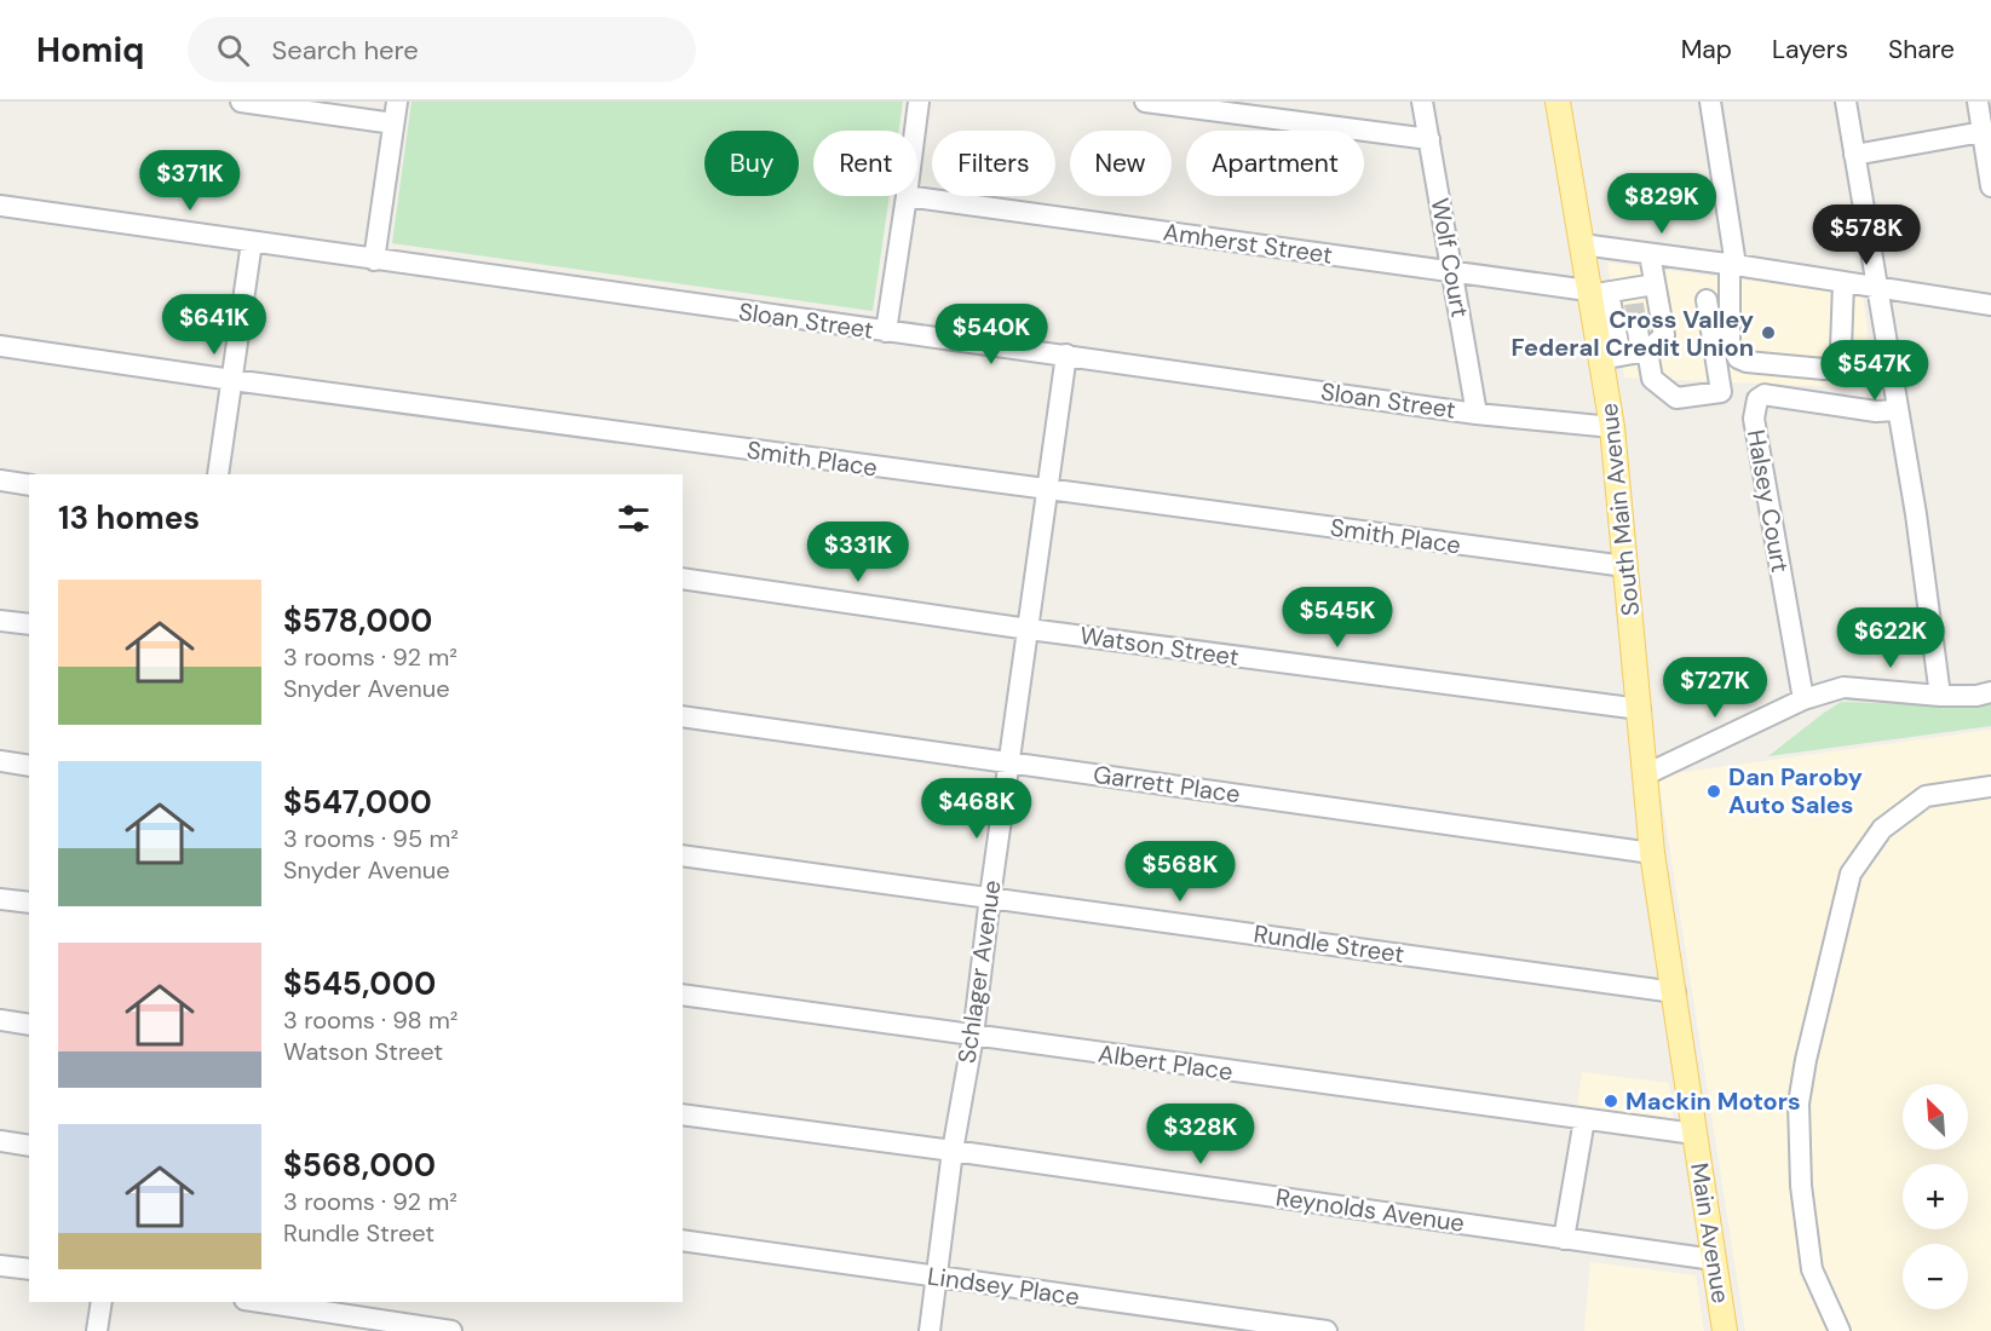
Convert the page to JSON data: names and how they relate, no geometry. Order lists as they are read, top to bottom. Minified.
{"streets":{"main road":["South Main Avenue","Main Avenue"],"street":["Amherst Street","Wolf Court","Sloan Street","Smith Place","Halsey Court","Watson Street","Garrett Place","Rundle Street","Schlager Avenue","Albert Place","Reynolds Avenue","Lindsey Place"]},"crossings":[["Amherst Street","Wolf Court"],["Amherst Street","South Main Avenue"],["Wolf Court","Sloan Street"],["Sloan Street","South Main Avenue"],["Sloan Street","Schlager Avenue"],["Smith Place","South Main Avenue"],["Smith Place","Schlager Avenue"],["South Main Avenue","Watson Street"],["South Main Avenue","Garrett Place"],["South Main Avenue","Rundle Street"],["South Main Avenue","Albert Place"],["South Main Avenue","Main Avenue"],["Watson Street","Schlager Avenue"],["Garrett Place","Schlager Avenue"],["Rundle Street","Schlager Avenue"],["Schlager Avenue","Albert Place"],["Schlager Avenue","Reynolds Avenue"],["Schlager Avenue","Lindsey Place"],["Albert Place","Main Avenue"],["Reynolds Avenue","Main Avenue"]],"places":["Cross Valley Federal Credit Union","Dan Paroby Auto Sales","Mackin Motors"],"north":"top left","page":{"header":"Homiq","search":"Search here","nav":["Map","Layers","Share"],"chip":["Buy","Rent","Filters","New","Apartment"],"price":["$371K","$829K","$578K","$641K","$540K","$547K","$331K","$545K","$622K","$727K","$468K","$568K","$328K"],"heading":"13 homes","list":[{"name":"$578,000","note":"3 rooms · 92 m² · Snyder Avenue"},{"name":"$547,000","note":"3 rooms · 95 m² · Snyder Avenue"},{"name":"$545,000","note":"3 rooms · 98 m² · Watson Street"},{"name":"$568,000","note":"3 rooms · 92 m² · Rundle Street"}],"map_buttons":["+","−"]}}
